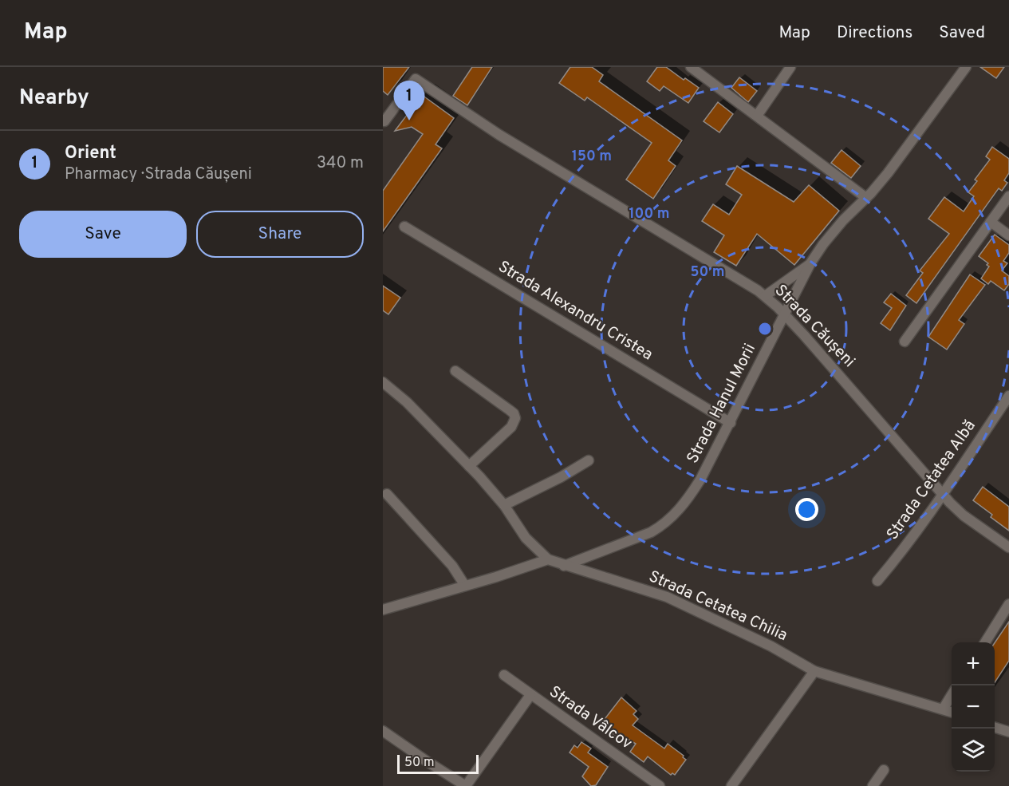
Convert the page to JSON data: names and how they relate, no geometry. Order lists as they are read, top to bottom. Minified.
{"streets":{"street":["Strada Alexandru Cristea","Strada Căușeni","Strada Hanul Morii","Strada Cetatea Albă","Strada Cetatea Chilia","Strada Vâlcov"]},"crossings":[["Strada Alexandru Cristea","Strada Hanul Morii"],["Strada Căușeni","Strada Hanul Morii"],["Strada Căușeni","Strada Cetatea Albă"],["Strada Hanul Morii","Strada Cetatea Chilia"]],"scale_bar":"50 m","page":{"header":"Map","nav":["Map","Directions","Saved"],"heading":"Nearby","pins":"1","list":[{"mark":"1","name":"Orient","note":"Pharmacy · Strada Căușeni","value":"340 m"}],"buttons":["Save","Share"],"map_buttons":["+","−"],"scale":"50 m"},"rings":["150 m","100 m","50 m"]}
